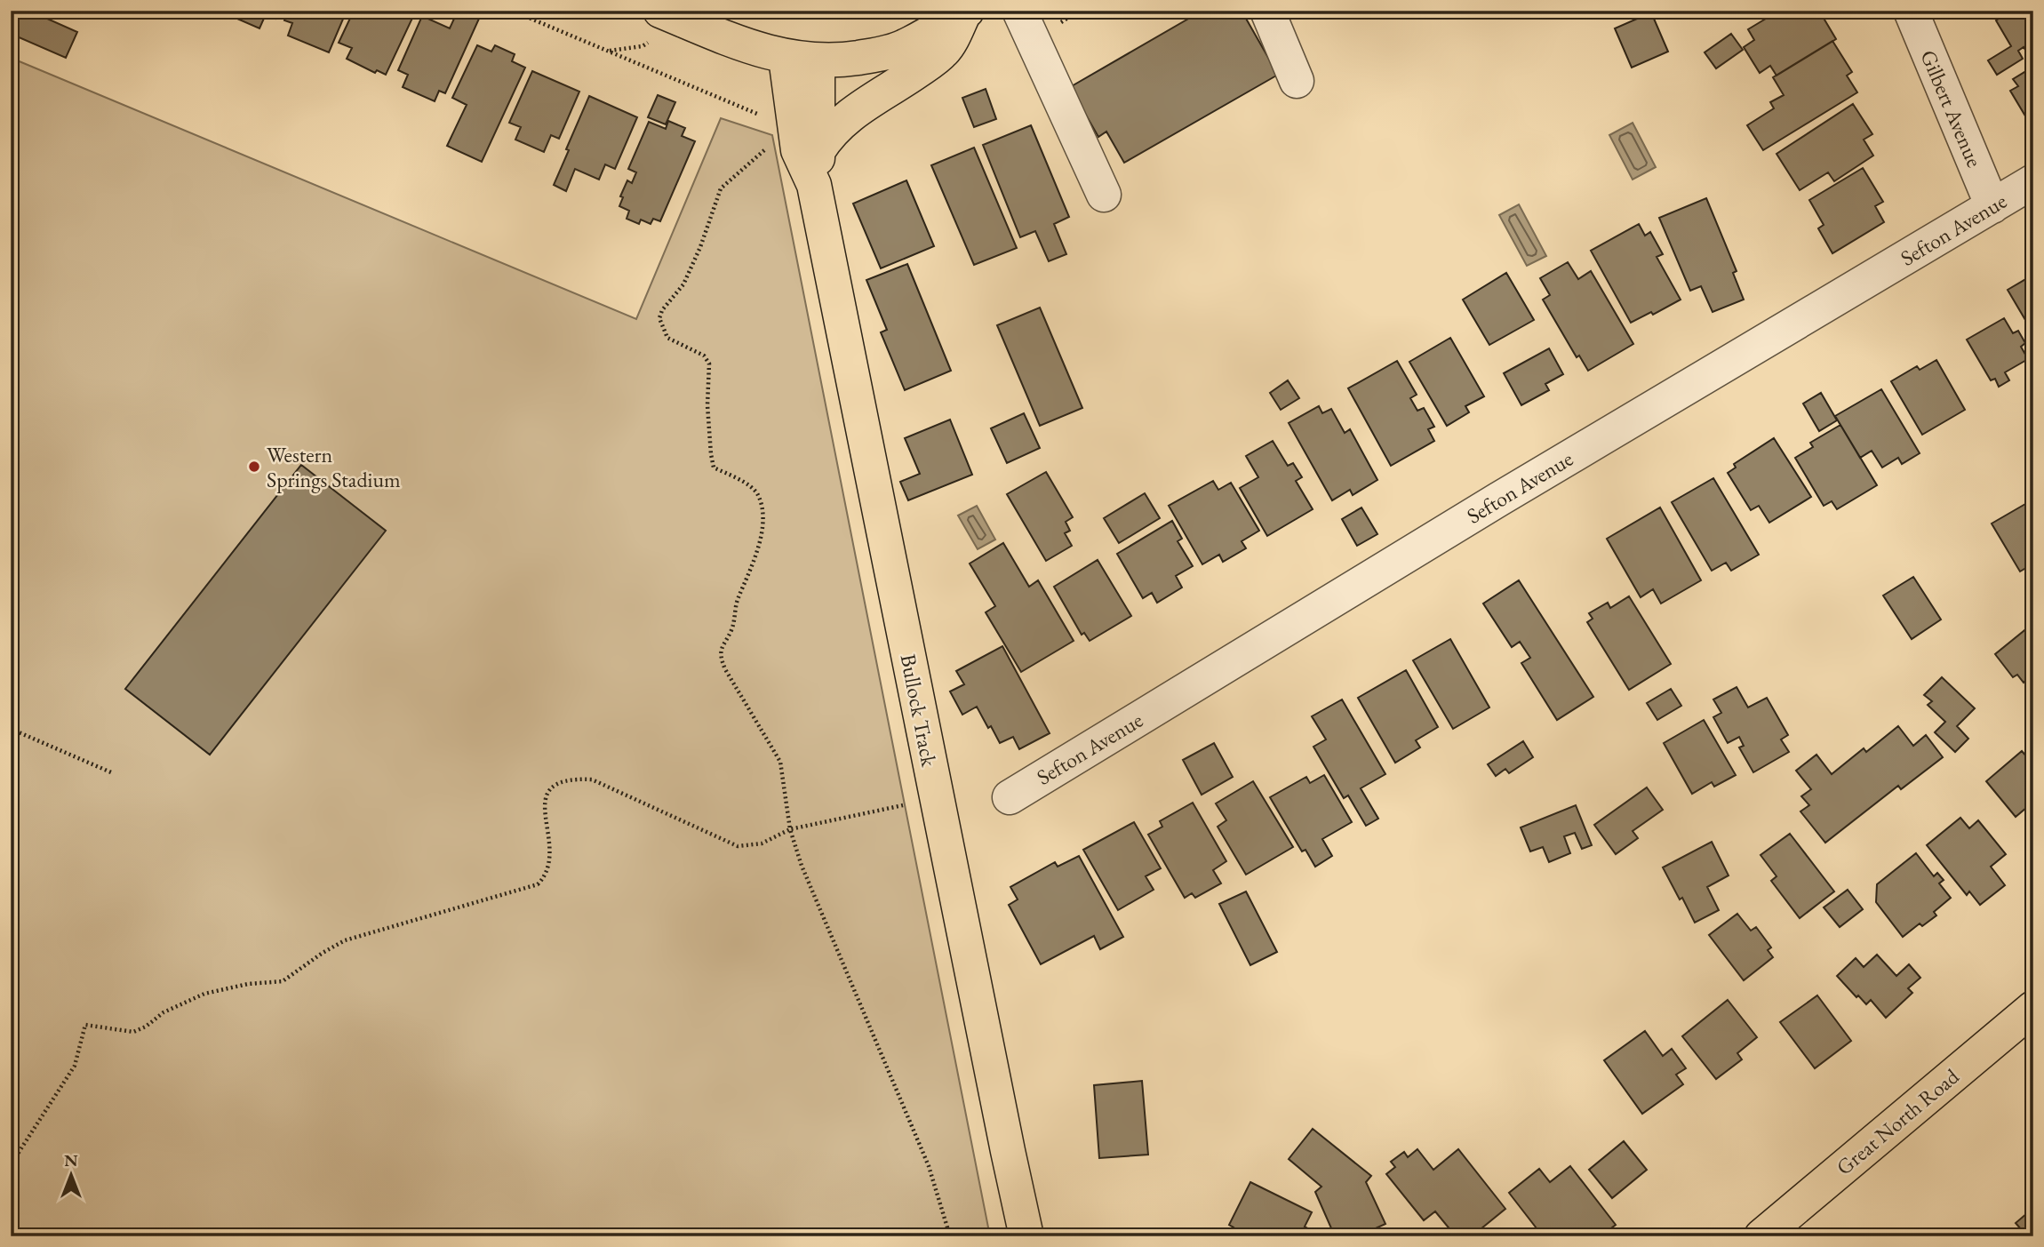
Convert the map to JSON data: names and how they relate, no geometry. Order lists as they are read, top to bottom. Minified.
{"streets":{"main road":["Bullock Track","Great North Road"],"street":["Gilbert Avenue","Sefton Avenue"]},"crossings":[["Gilbert Avenue","Sefton Avenue"]],"places":["Western Springs Stadium"],"north":"top"}
